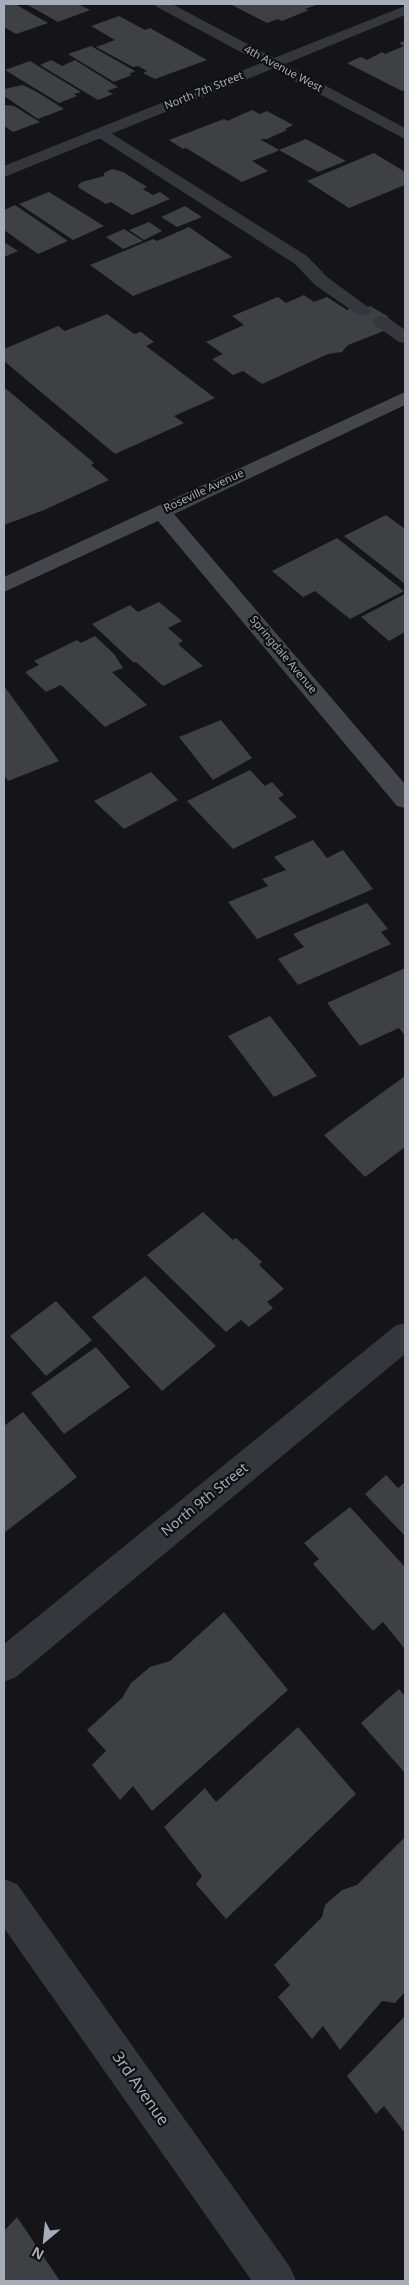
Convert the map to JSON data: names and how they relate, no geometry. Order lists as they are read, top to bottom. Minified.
{"streets":{"street":["4th Avenue West","North 7th Street","Roseville Avenue","Springdale Avenue","North 9th Street","3rd Avenue"]},"crossings":[["4th Avenue West","North 7th Street"],["Roseville Avenue","Springdale Avenue"]],"north":"bottom left"}
